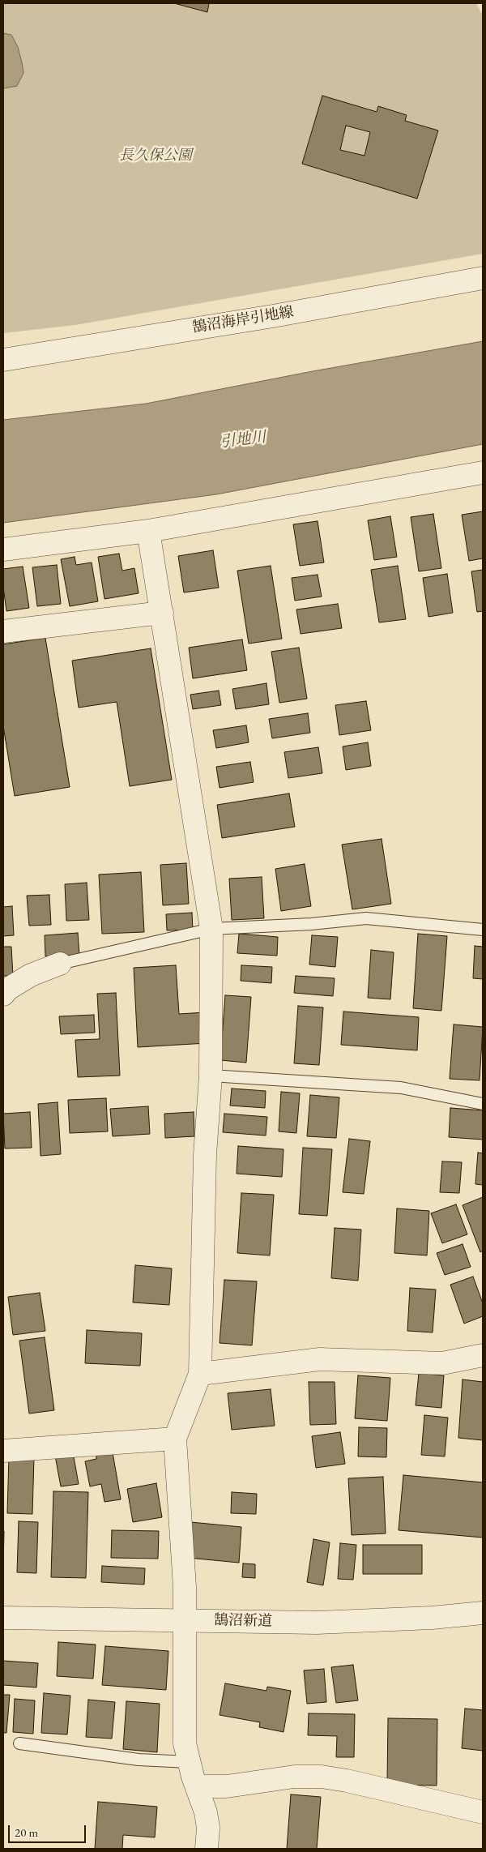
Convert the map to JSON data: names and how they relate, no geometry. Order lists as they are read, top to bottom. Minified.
{"streets":{"street":["鵠沼海岸引地線","鵠沼新道"]},"water":["引地川"],"parks":["長久保公園"],"scale_bar":"20 m"}
